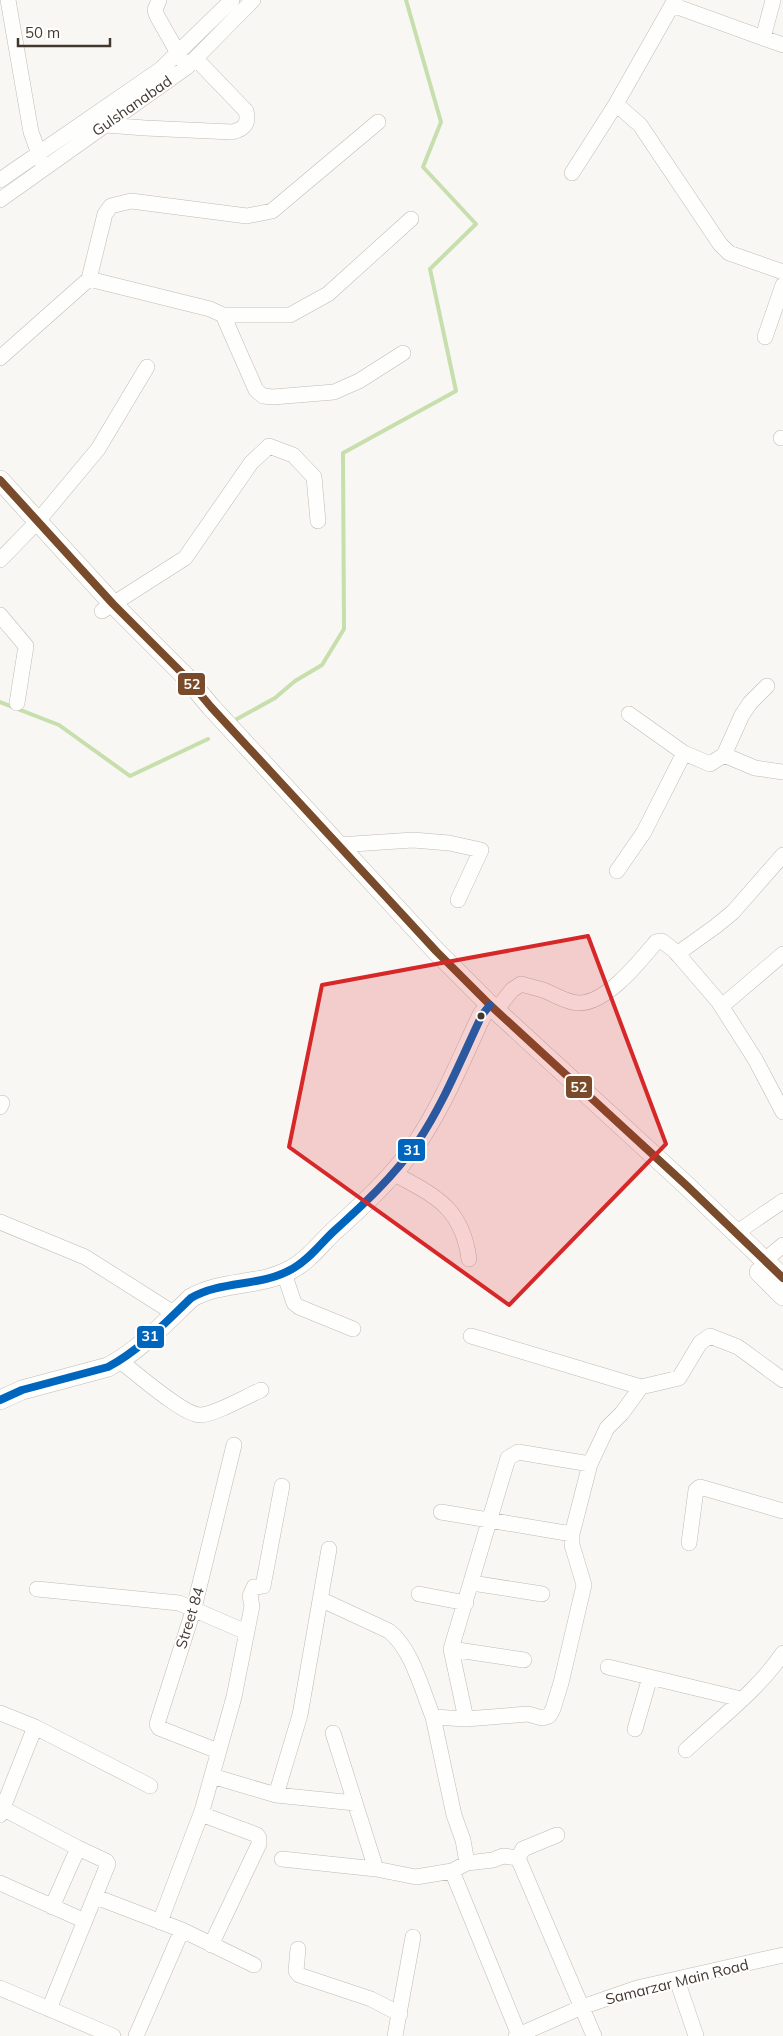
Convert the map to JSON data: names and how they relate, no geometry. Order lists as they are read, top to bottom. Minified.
{"streets":{"street":["Gulshanabad","Street 84","Samarzar Main Road"]},"lines":["transit line 52","transit line 31"],"scale_bar":"50 m"}
